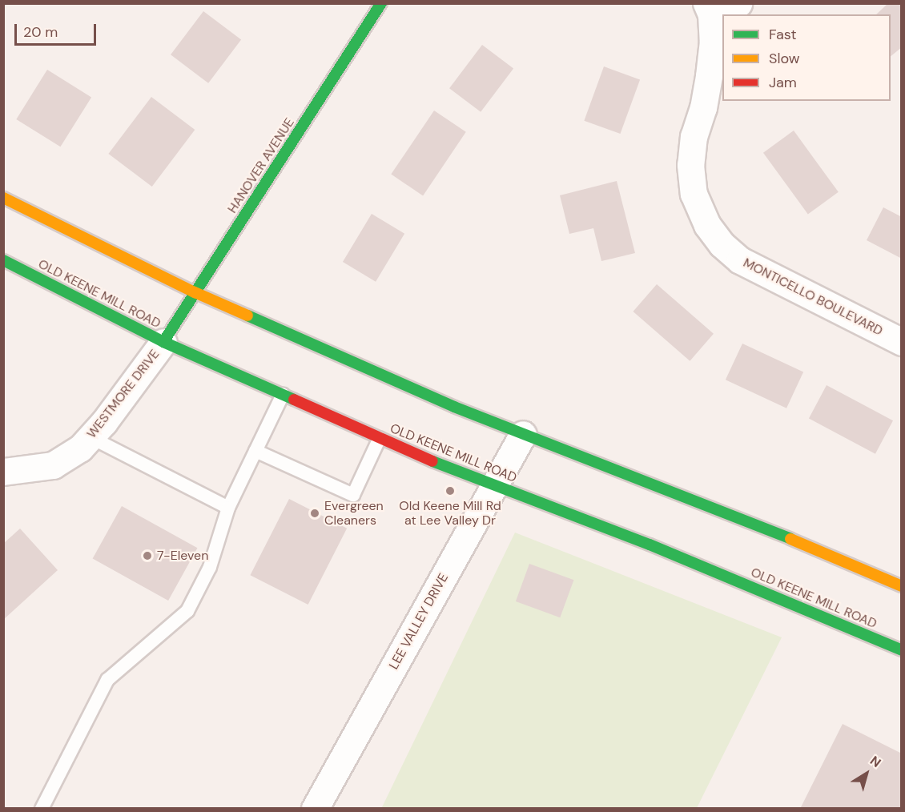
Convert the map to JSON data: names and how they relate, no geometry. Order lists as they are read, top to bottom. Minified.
{"streets":{"main road":["HANOVER AVENUE","OLD KEENE MILL ROAD"],"street":["MONTICELLO BOULEVARD","WESTMORE DRIVE","LEE VALLEY DRIVE"]},"crossings":[["HANOVER AVENUE","OLD KEENE MILL ROAD"],["HANOVER AVENUE","WESTMORE DRIVE"],["OLD KEENE MILL ROAD","WESTMORE DRIVE"],["OLD KEENE MILL ROAD","LEE VALLEY DRIVE"]],"places":["Old Keene Mill Rd at Lee Valley Dr","Evergreen Cleaners","7-Eleven"],"legend":["Fast","Slow","Jam"],"scale_bar":"20 m","north":"top right"}
